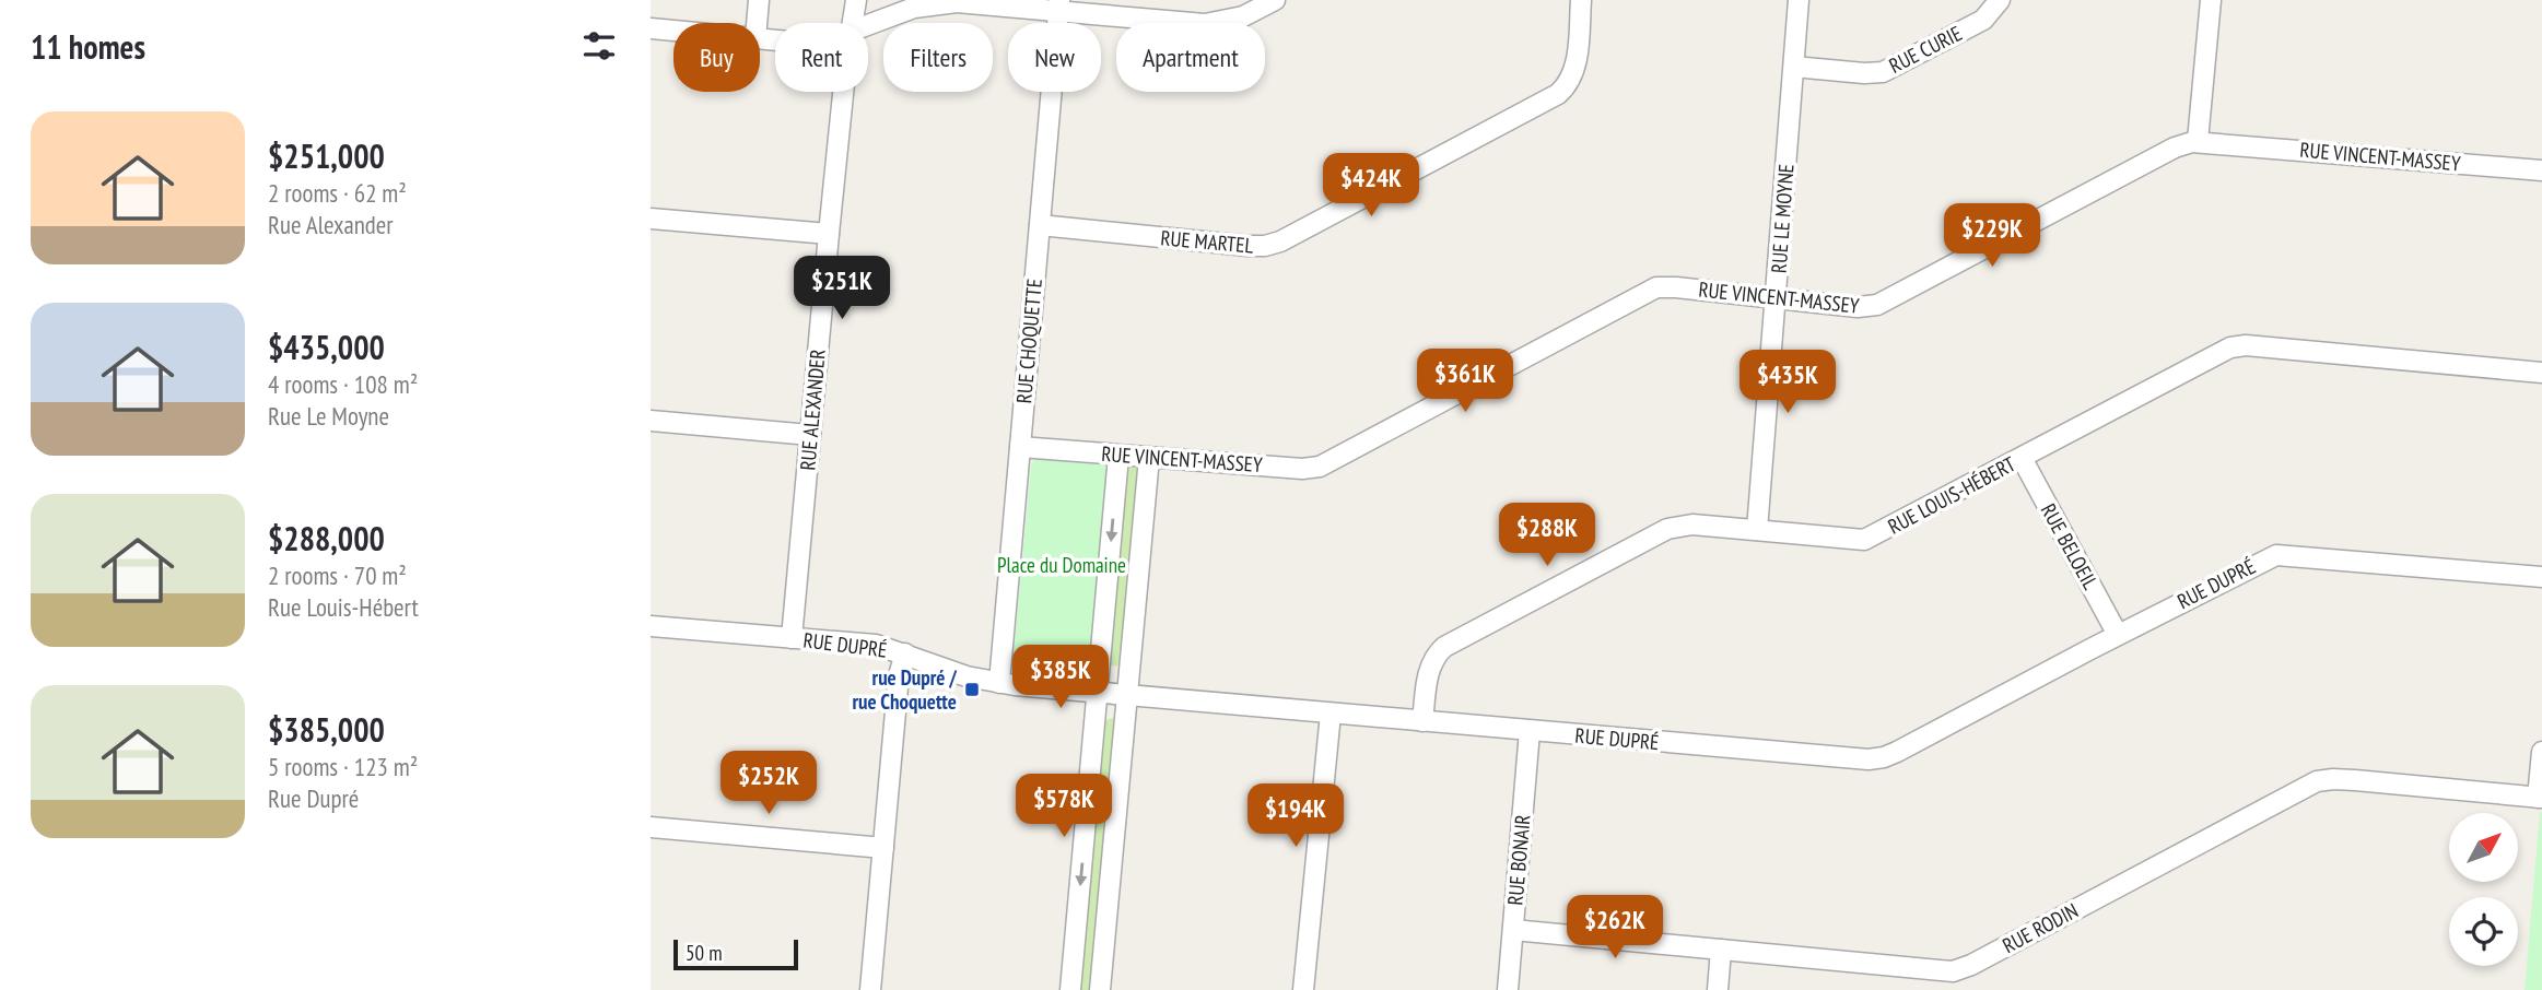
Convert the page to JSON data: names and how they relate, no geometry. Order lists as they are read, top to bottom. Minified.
{"streets":{"street":["RUE CURIE","RUE VINCENT-MASSEY","RUE LE MOYNE","RUE MARTEL","RUE CHOQUETTE","RUE ALEXANDER","RUE LOUIS-HÉBERT","RUE BELOEIL","RUE DUPRÉ","RUE BONAIR","RUE RODIN"]},"crossings":[["RUE CURIE","RUE LE MOYNE"],["RUE VINCENT-MASSEY","RUE LE MOYNE"],["RUE VINCENT-MASSEY","RUE CHOQUETTE"],["RUE LE MOYNE","RUE LOUIS-HÉBERT"],["RUE MARTEL","RUE CHOQUETTE"],["RUE CHOQUETTE","RUE DUPRÉ"],["RUE ALEXANDER","RUE DUPRÉ"],["RUE LOUIS-HÉBERT","RUE BELOEIL"],["RUE LOUIS-HÉBERT","RUE DUPRÉ"],["RUE BELOEIL","RUE DUPRÉ"],["RUE DUPRÉ","RUE BONAIR"],["RUE BONAIR","RUE RODIN"]],"parks":["Place du Domaine"],"places":{"transit":["rue Dupré / rue Choquette"]},"scale_bar":"50 m","north":"top right","page":{"heading":"11 homes","chip":["Buy","Rent","Filters","New","Apartment"],"list":[{"name":"$251,000","note":"2 rooms · 62 m² · Rue Alexander"},{"name":"$435,000","note":"4 rooms · 108 m² · Rue Le Moyne"},{"name":"$288,000","note":"2 rooms · 70 m² · Rue Louis-Hébert"},{"name":"$385,000","note":"5 rooms · 123 m² · Rue Dupré"}],"price":["$424K","$229K","$251K","$361K","$435K","$288K","$385K","$252K","$578K","$194K","$262K"],"scale":"50 m"}}
